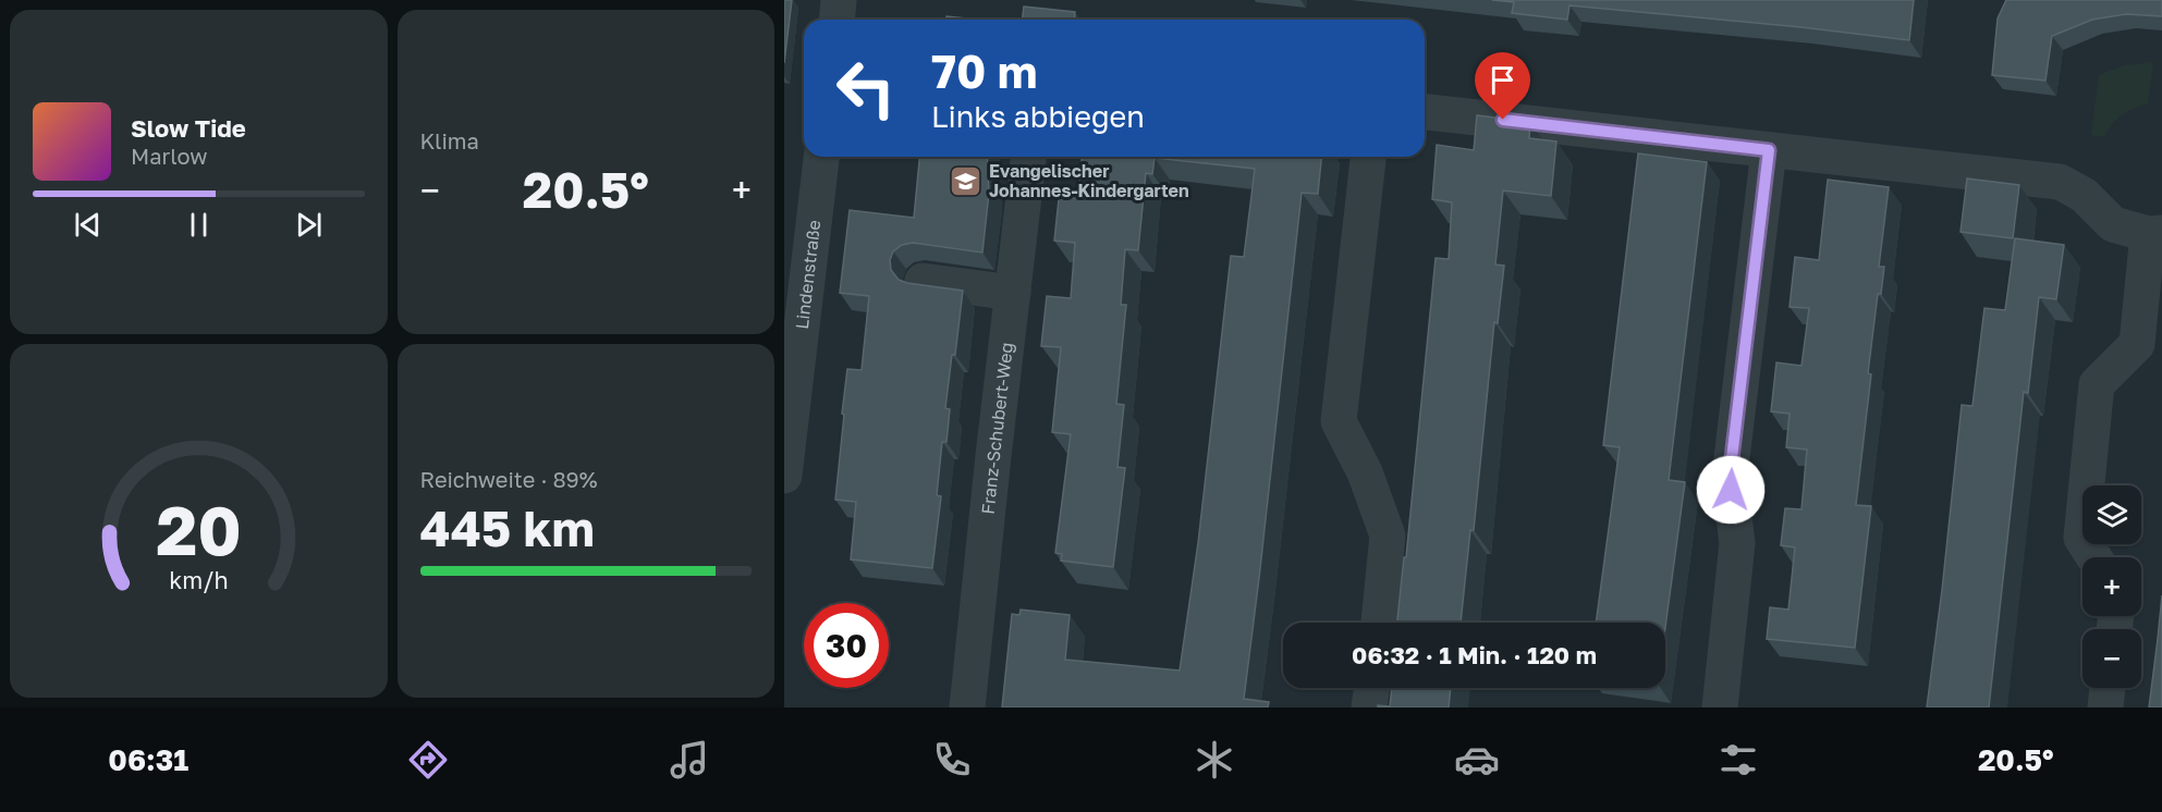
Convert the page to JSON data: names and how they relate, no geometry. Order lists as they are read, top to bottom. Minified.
{"streets":{"street":["Lindenstraße","Franz-Schubert-Weg"]},"places":{"school or university":["Evangelischer Johannes-Kindergarten"]},"page":{"tile":["Klima",["Reichweite · 89%","445 km"]],"turn":["70 m","Links abbiegen"],"song":["Slow Tide","Marlow"],"heat":["−","20.5°","+"],"map_buttons":["+","−"],"limit":"30","trip":"06:32 · 1 Min. · 120 m","tabs":["06:31","20.5°"],"gauge":["20","km/h"]}}
